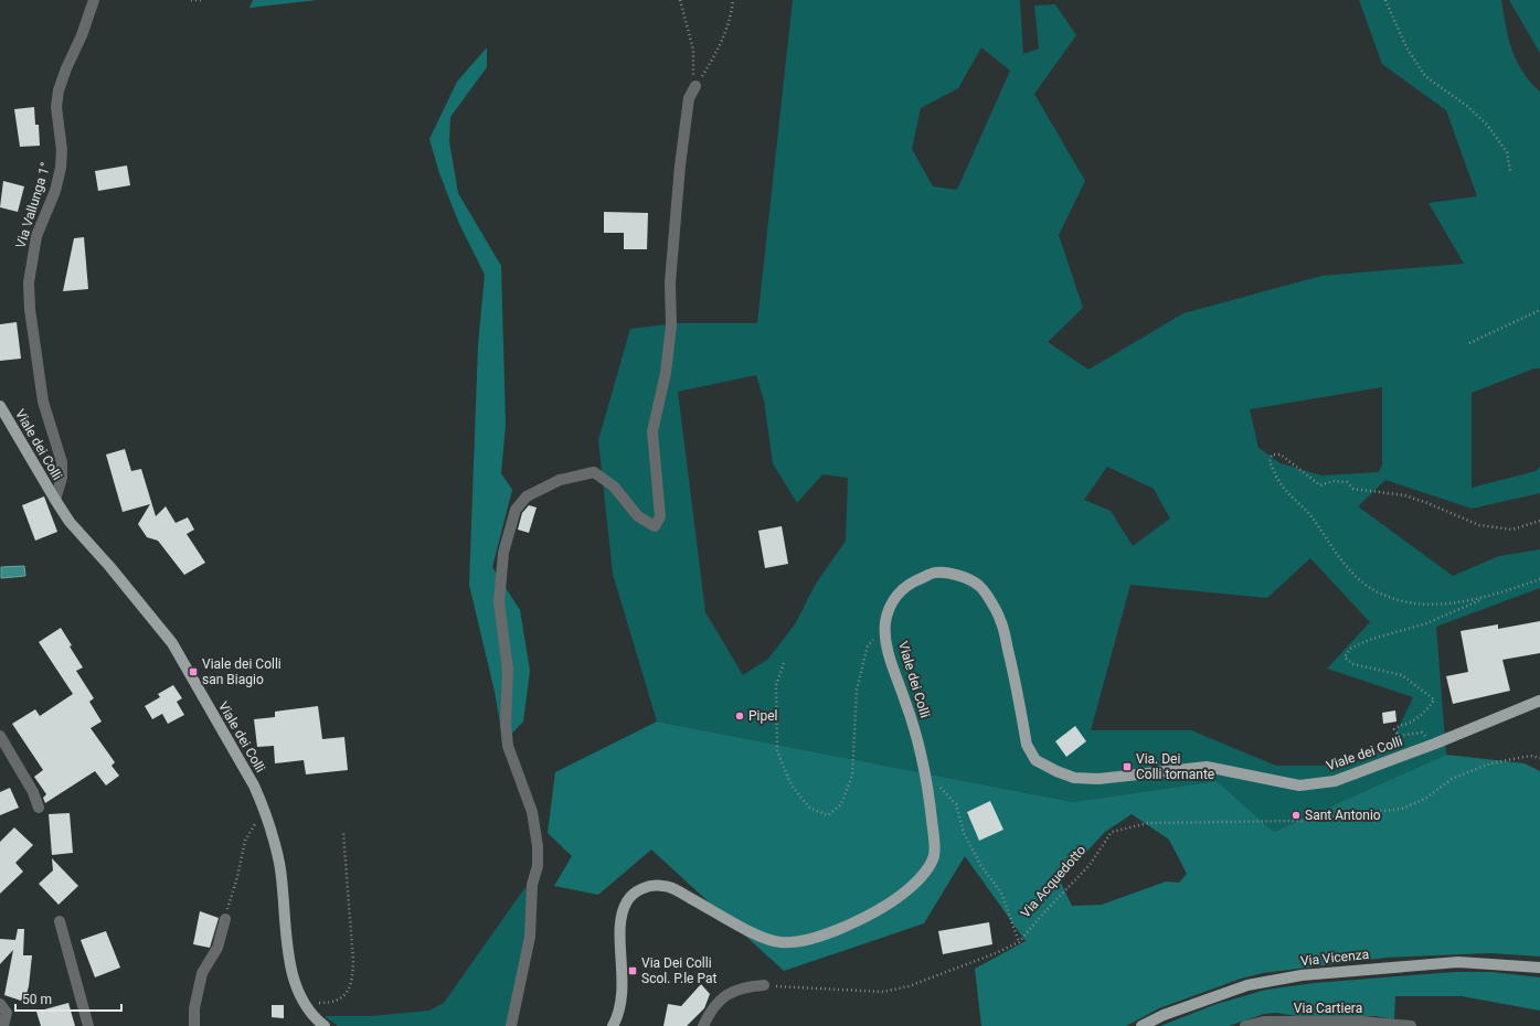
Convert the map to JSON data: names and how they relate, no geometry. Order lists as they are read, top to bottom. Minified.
{"streets":{"main road":["Viale dei Colli","Via Vicenza"],"street":["Via Vallunga 1°","Via Cartiera"],"path":["Via Acquedotto"]},"crossings":[["Via Vallunga 1°","Viale dei Colli"]],"places":{"transit":["Viale dei Colli san Biagio","Via. Dei Colli tornante","Via Dei Colli Scol. P.le Pat"],"other":["Pipel","Sant Antonio"]},"scale_bar":"50 m"}
